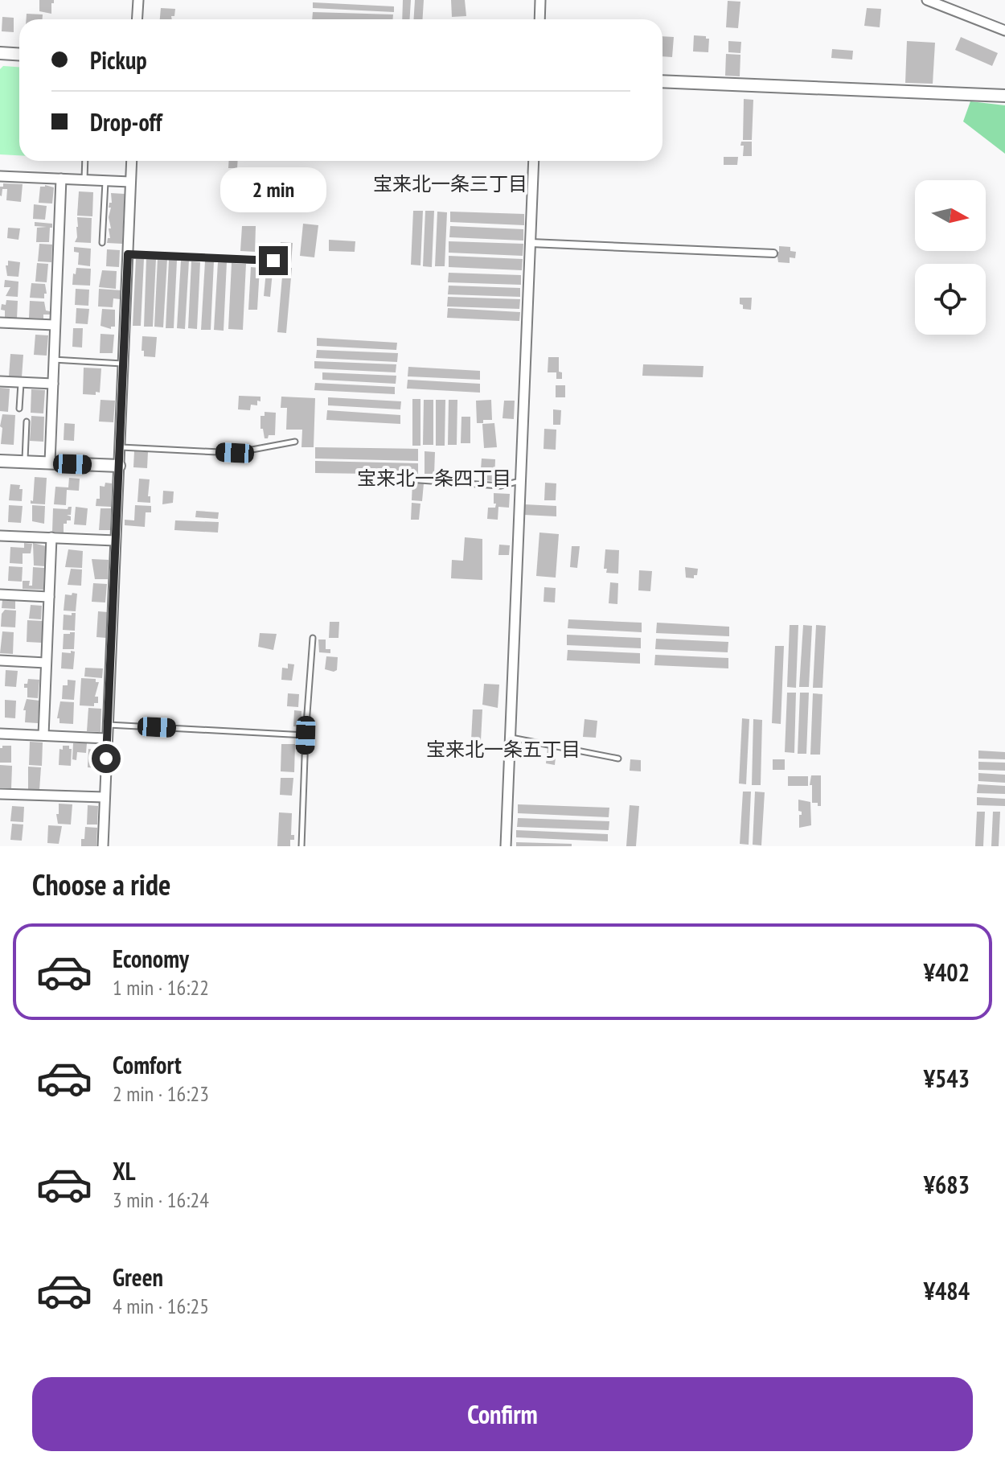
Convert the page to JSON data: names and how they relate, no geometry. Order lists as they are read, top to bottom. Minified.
{"districts":["宝来北一条三丁目","宝来北一条四丁目","宝来北一条五丁目"],"north":"right","page":{"banner":["Pickup","Drop-off"],"bubble":"2 min","heading":"Choose a ride","list":[{"name":"Economy","note":"1 min · 16:22","value":"¥402"},{"name":"Comfort","note":"2 min · 16:23","value":"¥543"},{"name":"XL","note":"3 min · 16:24","value":"¥683"},{"name":"Green","note":"4 min · 16:25","value":"¥484"}],"buttons":"Confirm"}}
